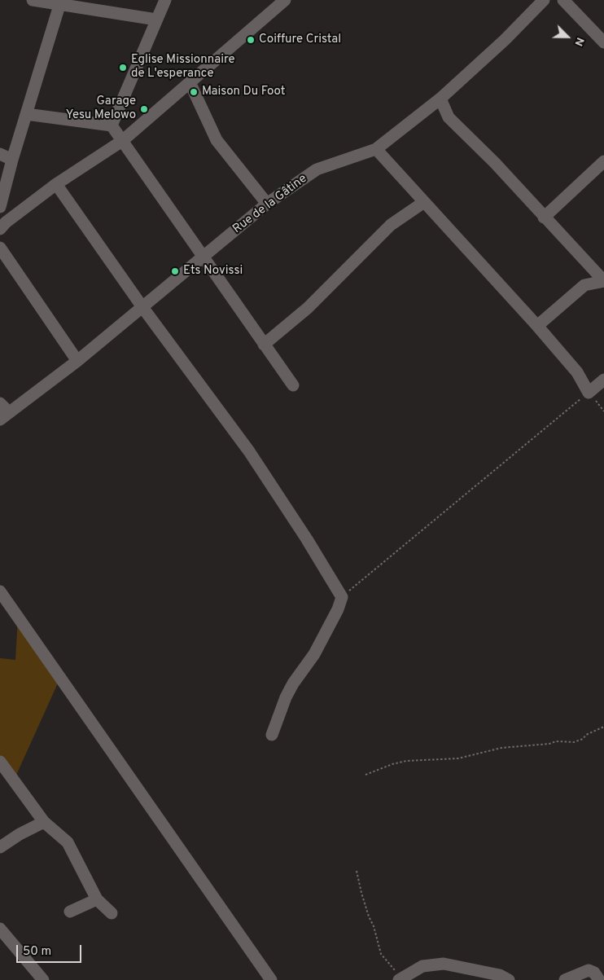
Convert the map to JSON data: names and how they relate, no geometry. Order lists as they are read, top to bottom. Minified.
{"streets":{"street":["Rue de la Gâtine"]},"places":["Coiffure Cristal","Eglise Missionnaire de L'esperance","Maison Du Foot","Garage Yesu Melowo","Ets Novissi"],"scale_bar":"50 m","north":"bottom right"}
